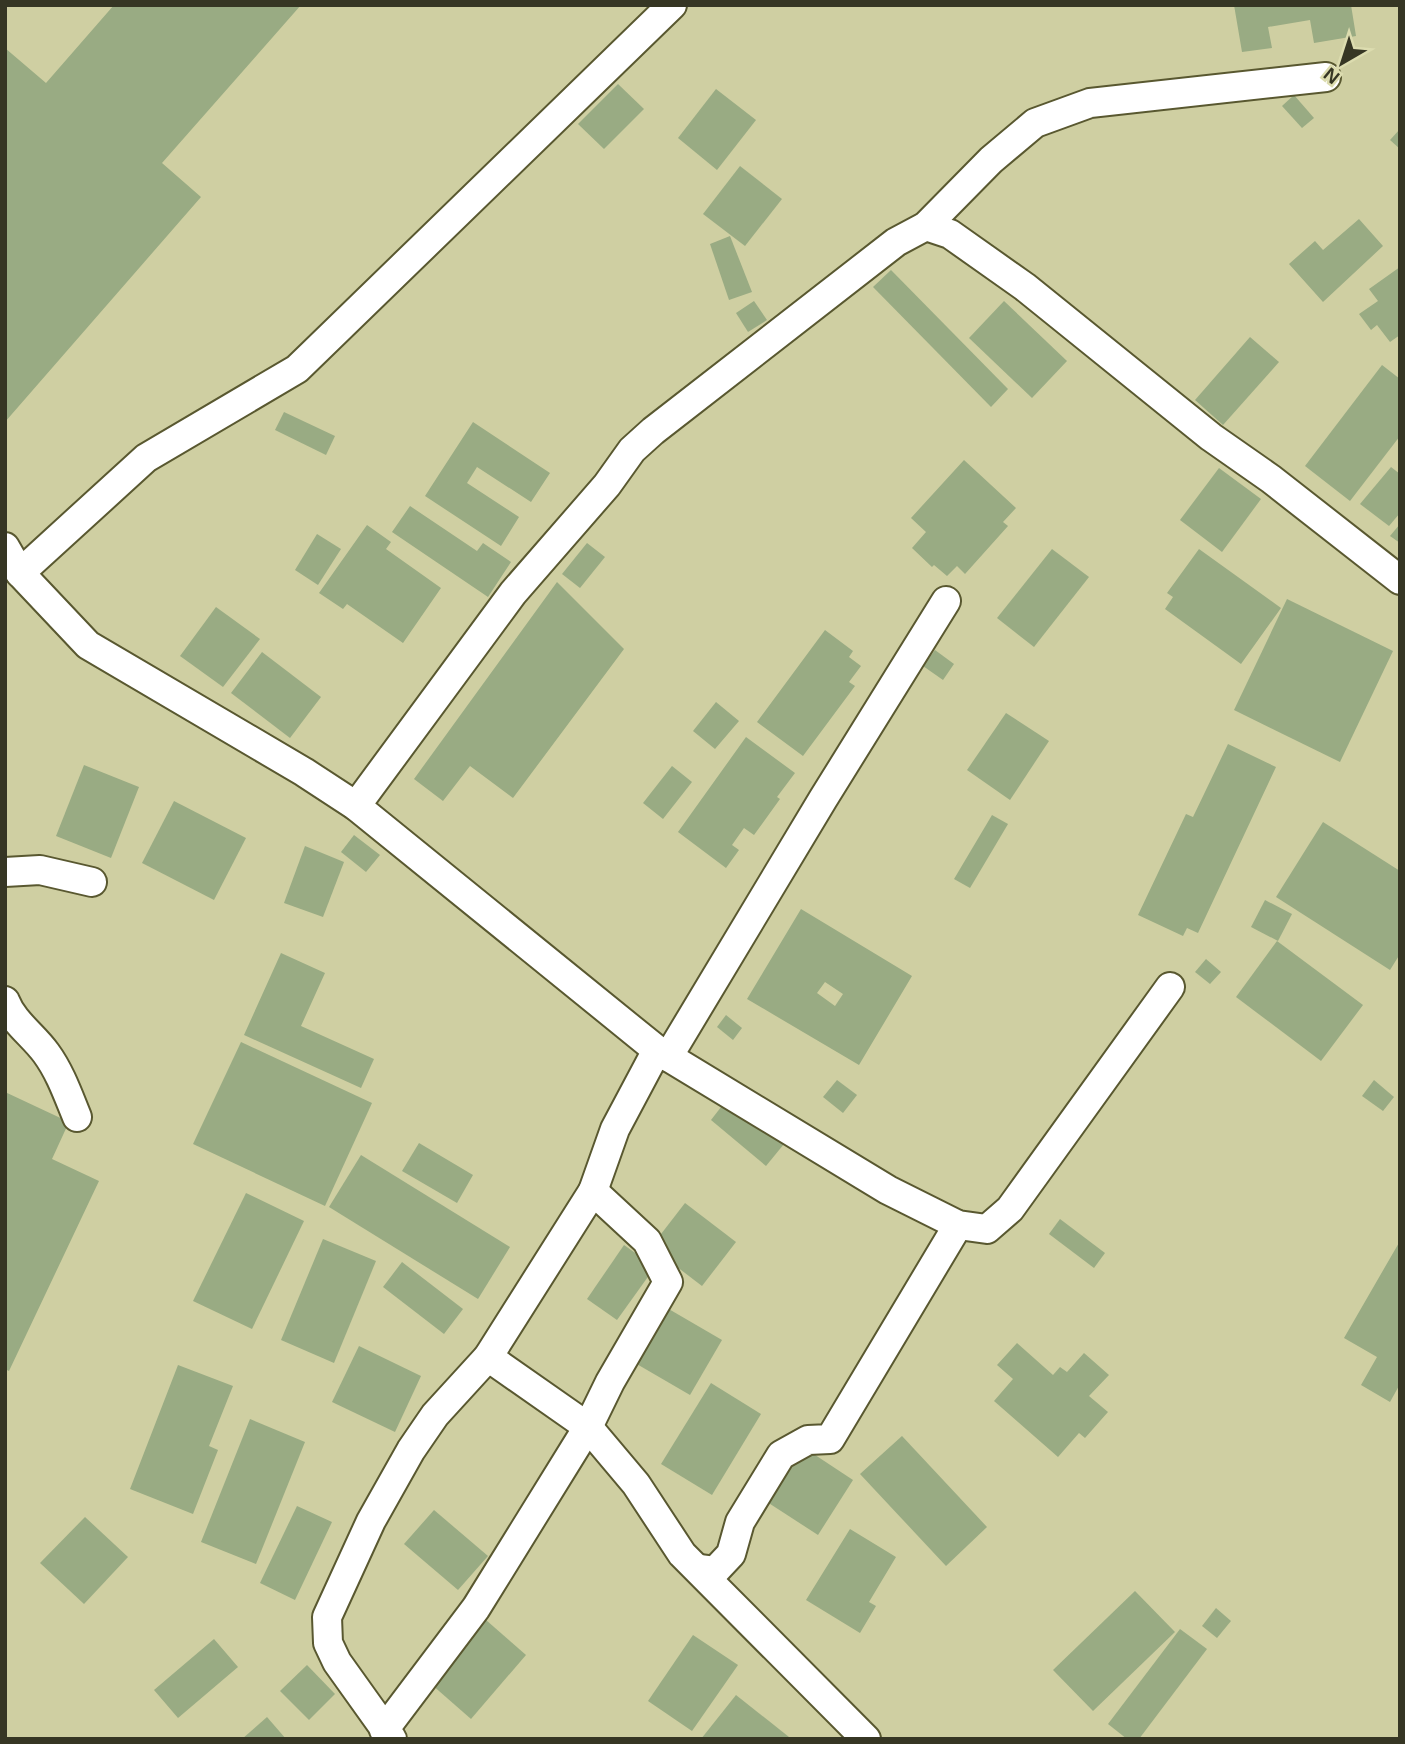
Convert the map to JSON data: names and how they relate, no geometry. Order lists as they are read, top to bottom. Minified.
{"north":"bottom left"}
